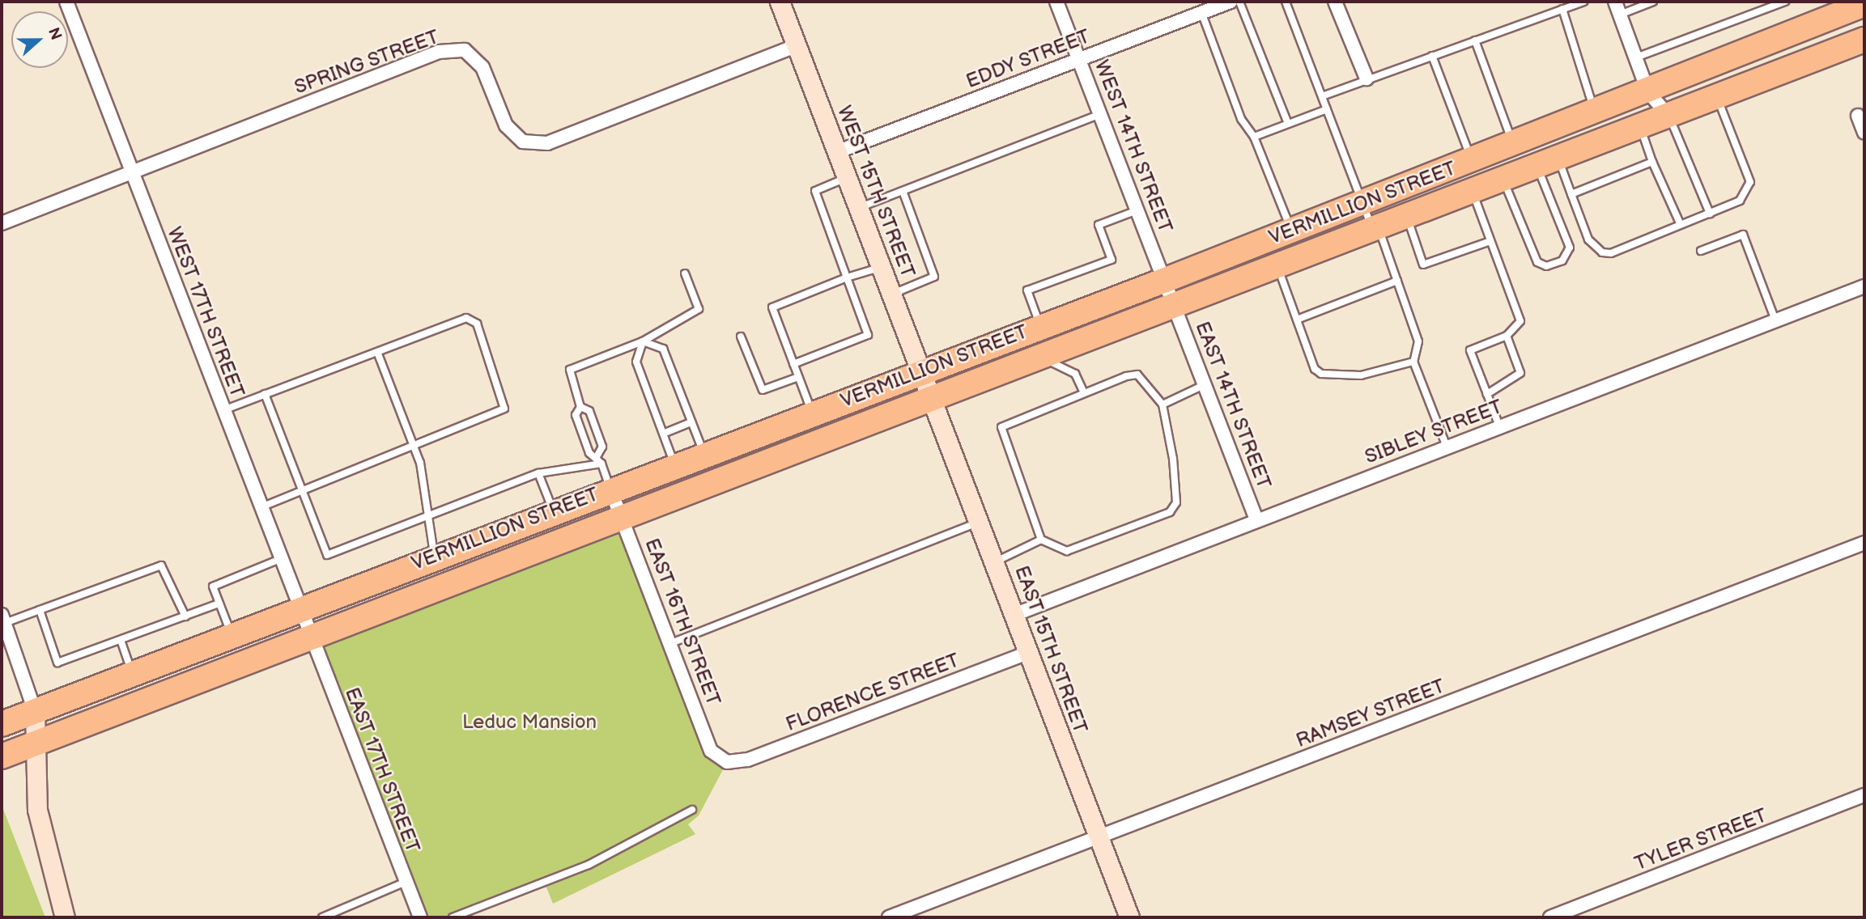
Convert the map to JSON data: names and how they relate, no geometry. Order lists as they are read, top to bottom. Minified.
{"streets":{"highway":["VERMILLION STREET"],"street":["EDDY STREET","SPRING STREET","WEST 14TH STREET","WEST 15TH STREET","WEST 17TH STREET","EAST 14TH STREET","SIBLEY STREET","EAST 16TH STREET","EAST 15TH STREET","FLORENCE STREET","RAMSEY STREET","EAST 17TH STREET","TYLER STREET"]},"crossings":[["EDDY STREET","WEST 14TH STREET"],["EDDY STREET","WEST 15TH STREET"],["SPRING STREET","WEST 15TH STREET"],["SPRING STREET","WEST 17TH STREET"],["WEST 14TH STREET","VERMILLION STREET"],["WEST 14TH STREET","EAST 14TH STREET"],["WEST 15TH STREET","VERMILLION STREET"],["WEST 15TH STREET","EAST 15TH STREET"],["VERMILLION STREET","WEST 17TH STREET"],["VERMILLION STREET","EAST 14TH STREET"],["VERMILLION STREET","EAST 16TH STREET"],["VERMILLION STREET","EAST 15TH STREET"],["VERMILLION STREET","EAST 17TH STREET"],["WEST 17TH STREET","EAST 17TH STREET"],["EAST 14TH STREET","SIBLEY STREET"],["SIBLEY STREET","EAST 15TH STREET"],["EAST 16TH STREET","FLORENCE STREET"],["EAST 15TH STREET","FLORENCE STREET"],["EAST 15TH STREET","RAMSEY STREET"]],"parks":["Leduc Mansion"],"north":"right"}
